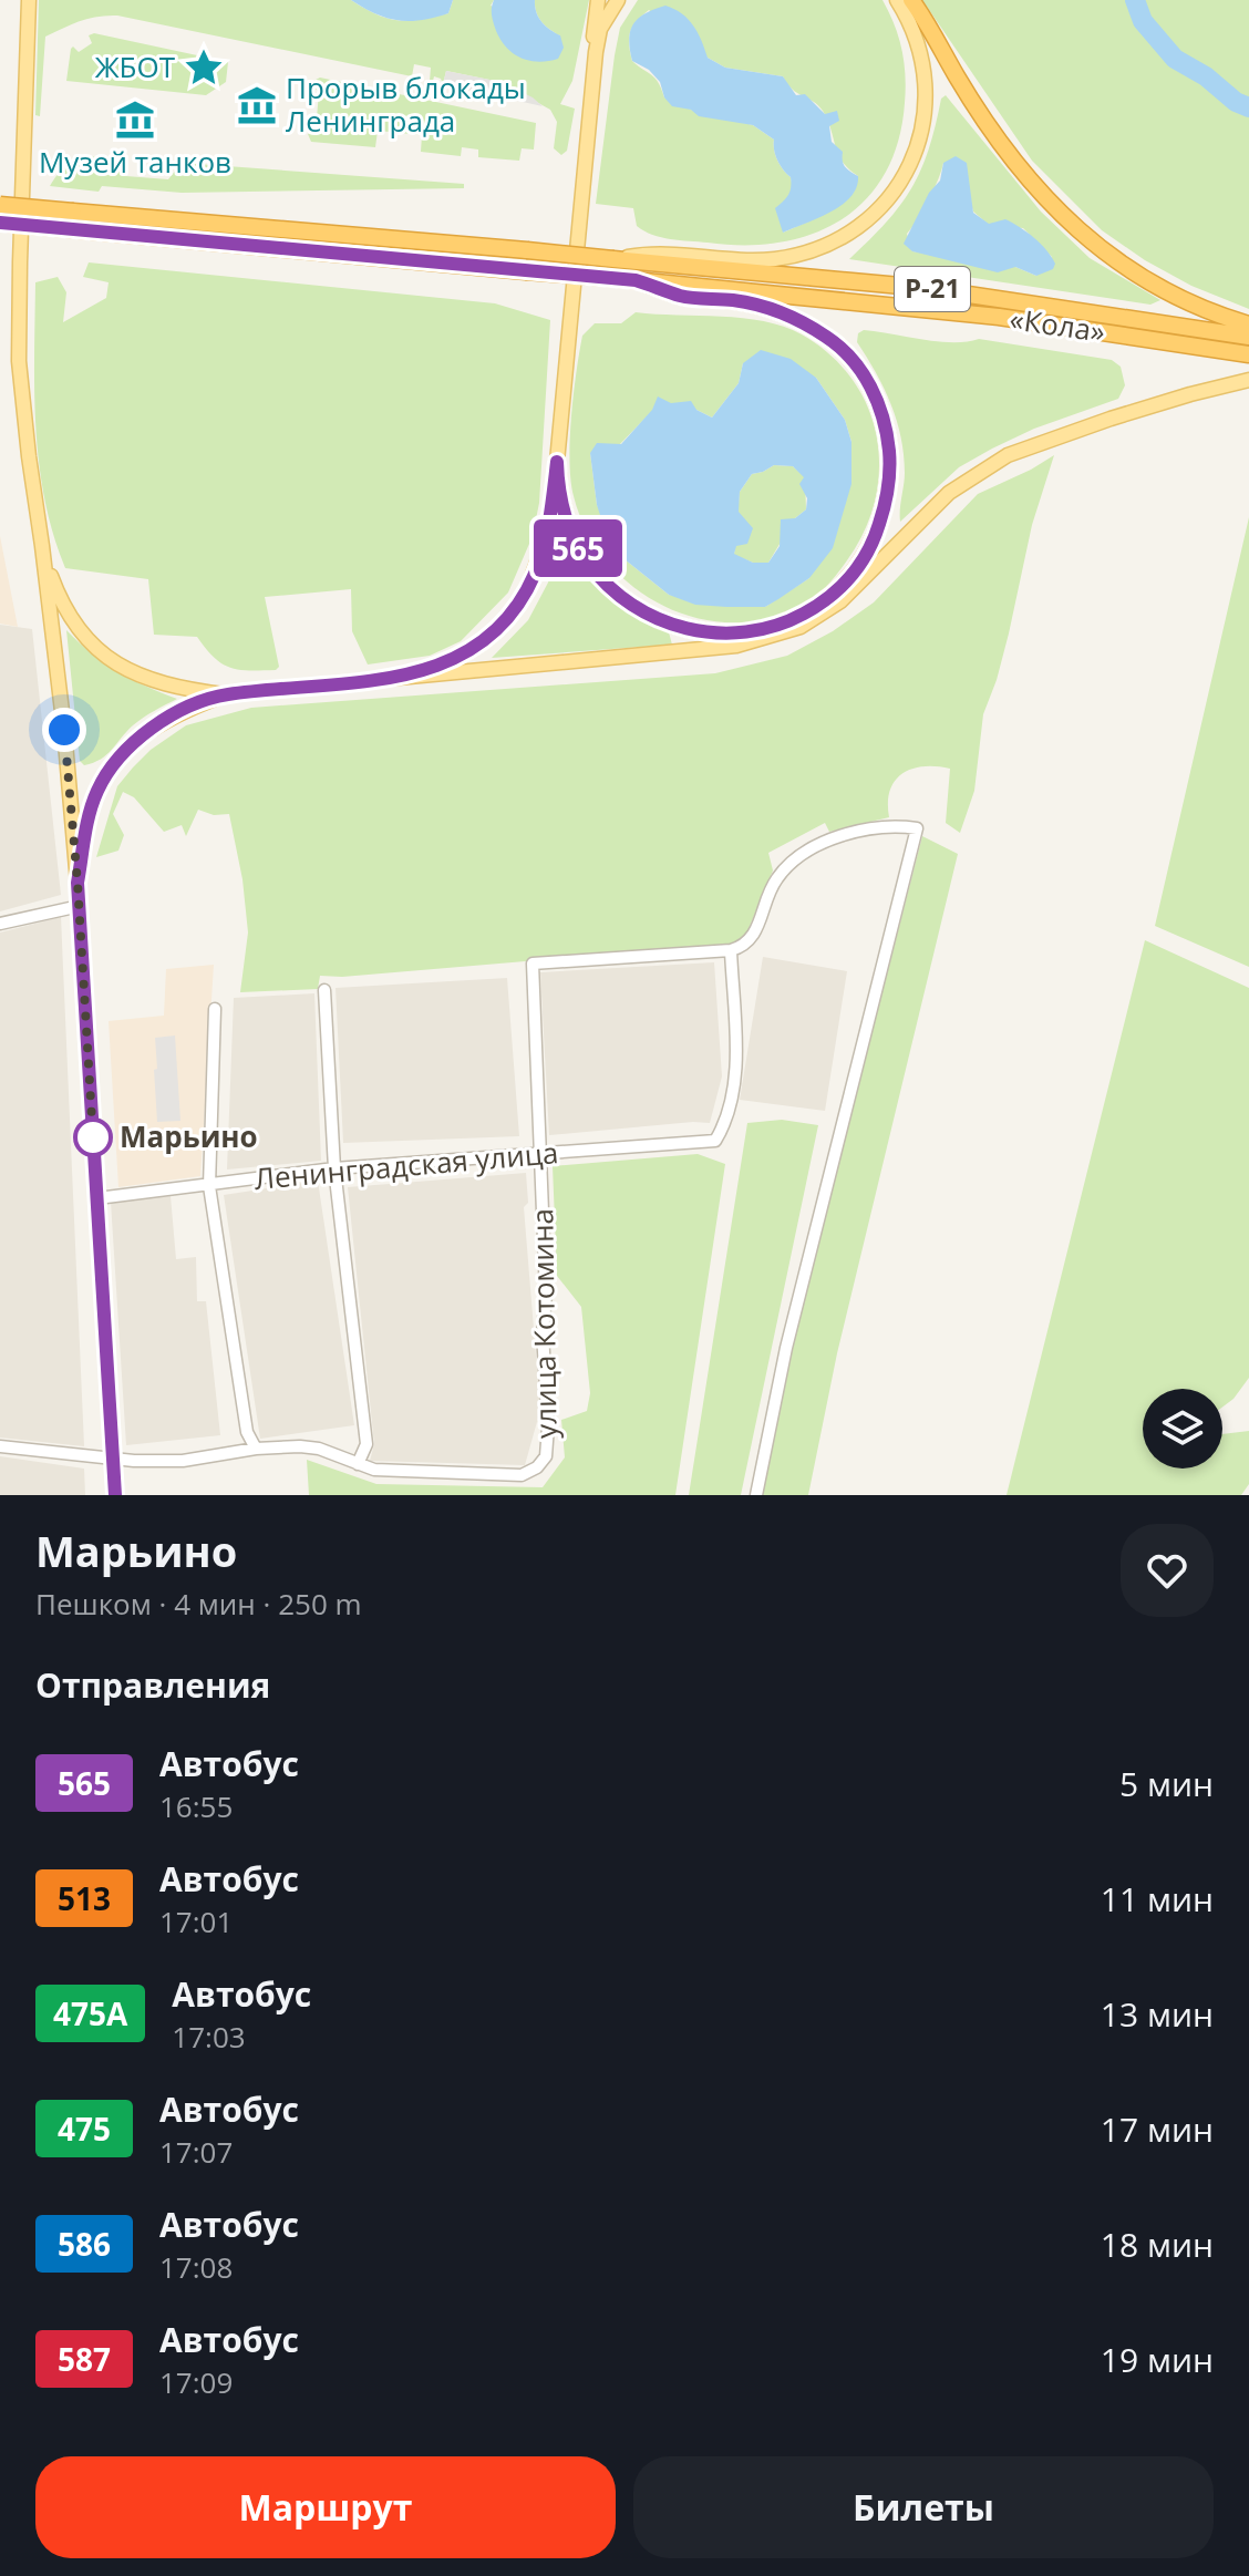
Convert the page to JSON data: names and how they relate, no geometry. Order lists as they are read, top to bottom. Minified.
{"streets":{"highway":["Р-21","«Кола»"],"street":["Ленинградская улица","улица Котомина"]},"crossings":[["Ленинградская улица","улица Котомина"]],"places":{"place":["ЖБОТ"],"museum":["Прорыв блокады Ленинграда","Музей танков"],"other":["Марьино"]},"lines":["bus line 565"],"page":{"on_map":"565","heading":[["Марьино","Пешком · 4 мин · 250 m"],"Отправления"],"list":[{"mark":"565","name":"Автобус","note":"16:55","value":"5 мин"},{"mark":"513","name":"Автобус","note":"17:01","value":"11 мин"},{"mark":"475А","name":"Автобус","note":"17:03","value":"13 мин"},{"mark":"475","name":"Автобус","note":"17:07","value":"17 мин"},{"mark":"586","name":"Автобус","note":"17:08","value":"18 мин"},{"mark":"587","name":"Автобус","note":"17:09","value":"19 мин"}],"buttons":["Маршрут","Билеты"]}}
